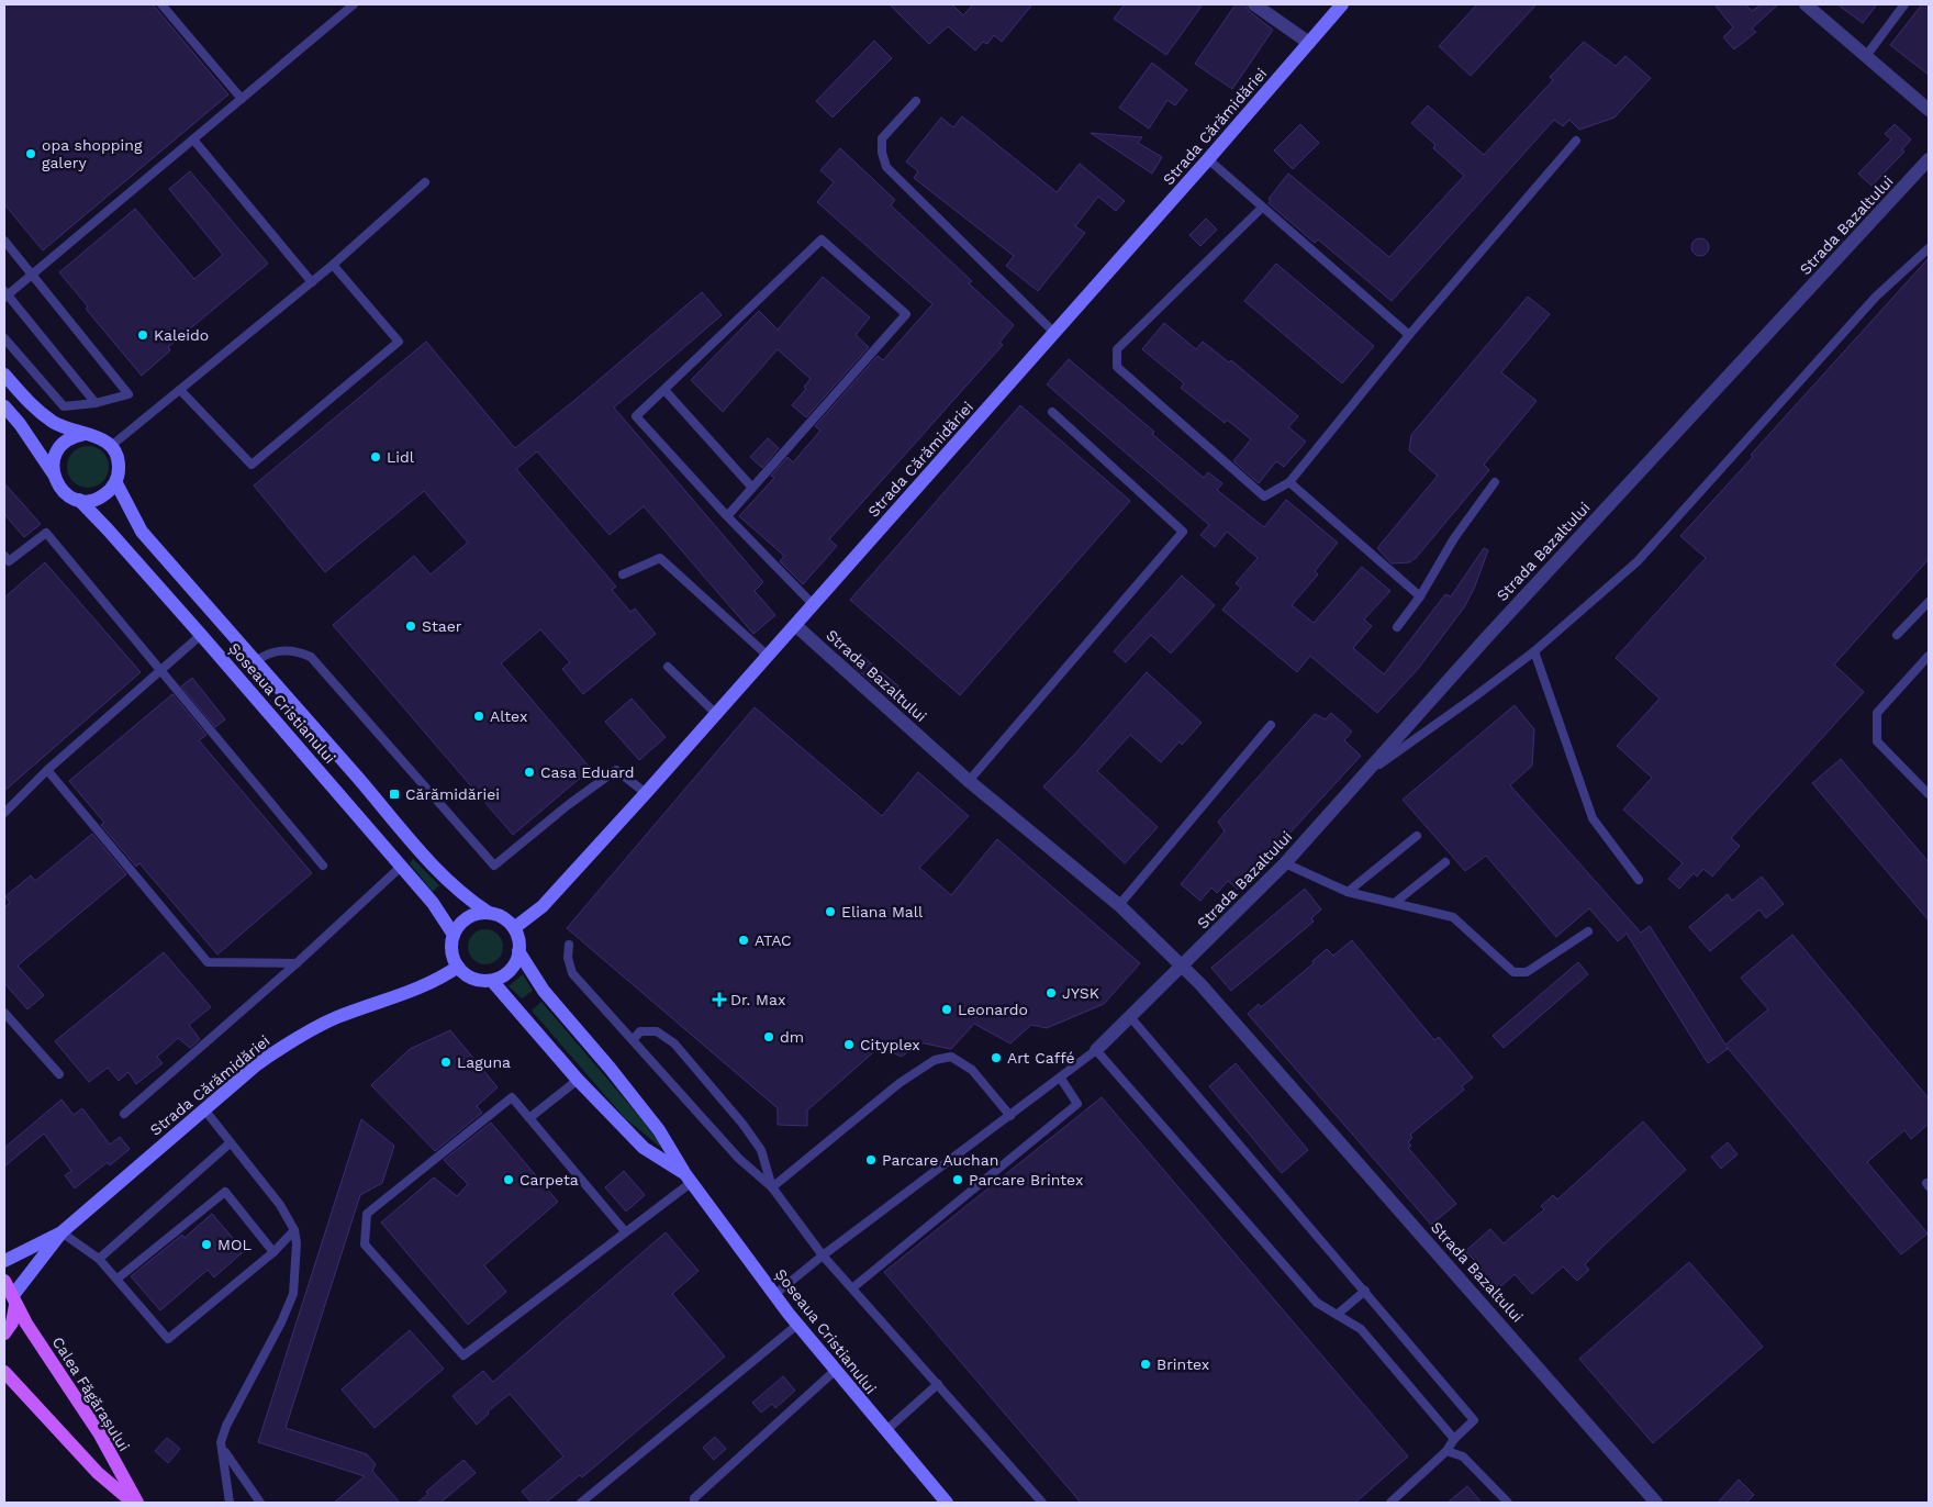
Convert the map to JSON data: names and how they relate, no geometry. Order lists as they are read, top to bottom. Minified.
{"streets":{"main road":["Calea Făgărașului"],"street":["Strada Cărămidăriei","Strada Bazaltului","Șoseaua Cristianului"]},"crossings":[["Strada Cărămidăriei","Strada Bazaltului"],["Strada Cărămidăriei","Șoseaua Cristianului"],["Strada Cărămidăriei","Calea Făgărașului"]],"places":{"other":["opa shopping galery","Kaleido","Lidl","Staer","Altex","Casa Eduard","Eliana Mall","ATAC","JYSK","Leonardo","dm","Cityplex","Art Caffé","Laguna","Parcare Auchan","Carpeta","Parcare Brintex","MOL","Brintex"],"transit":["Cărămidăriei"],"health":["Dr. Max"]}}
